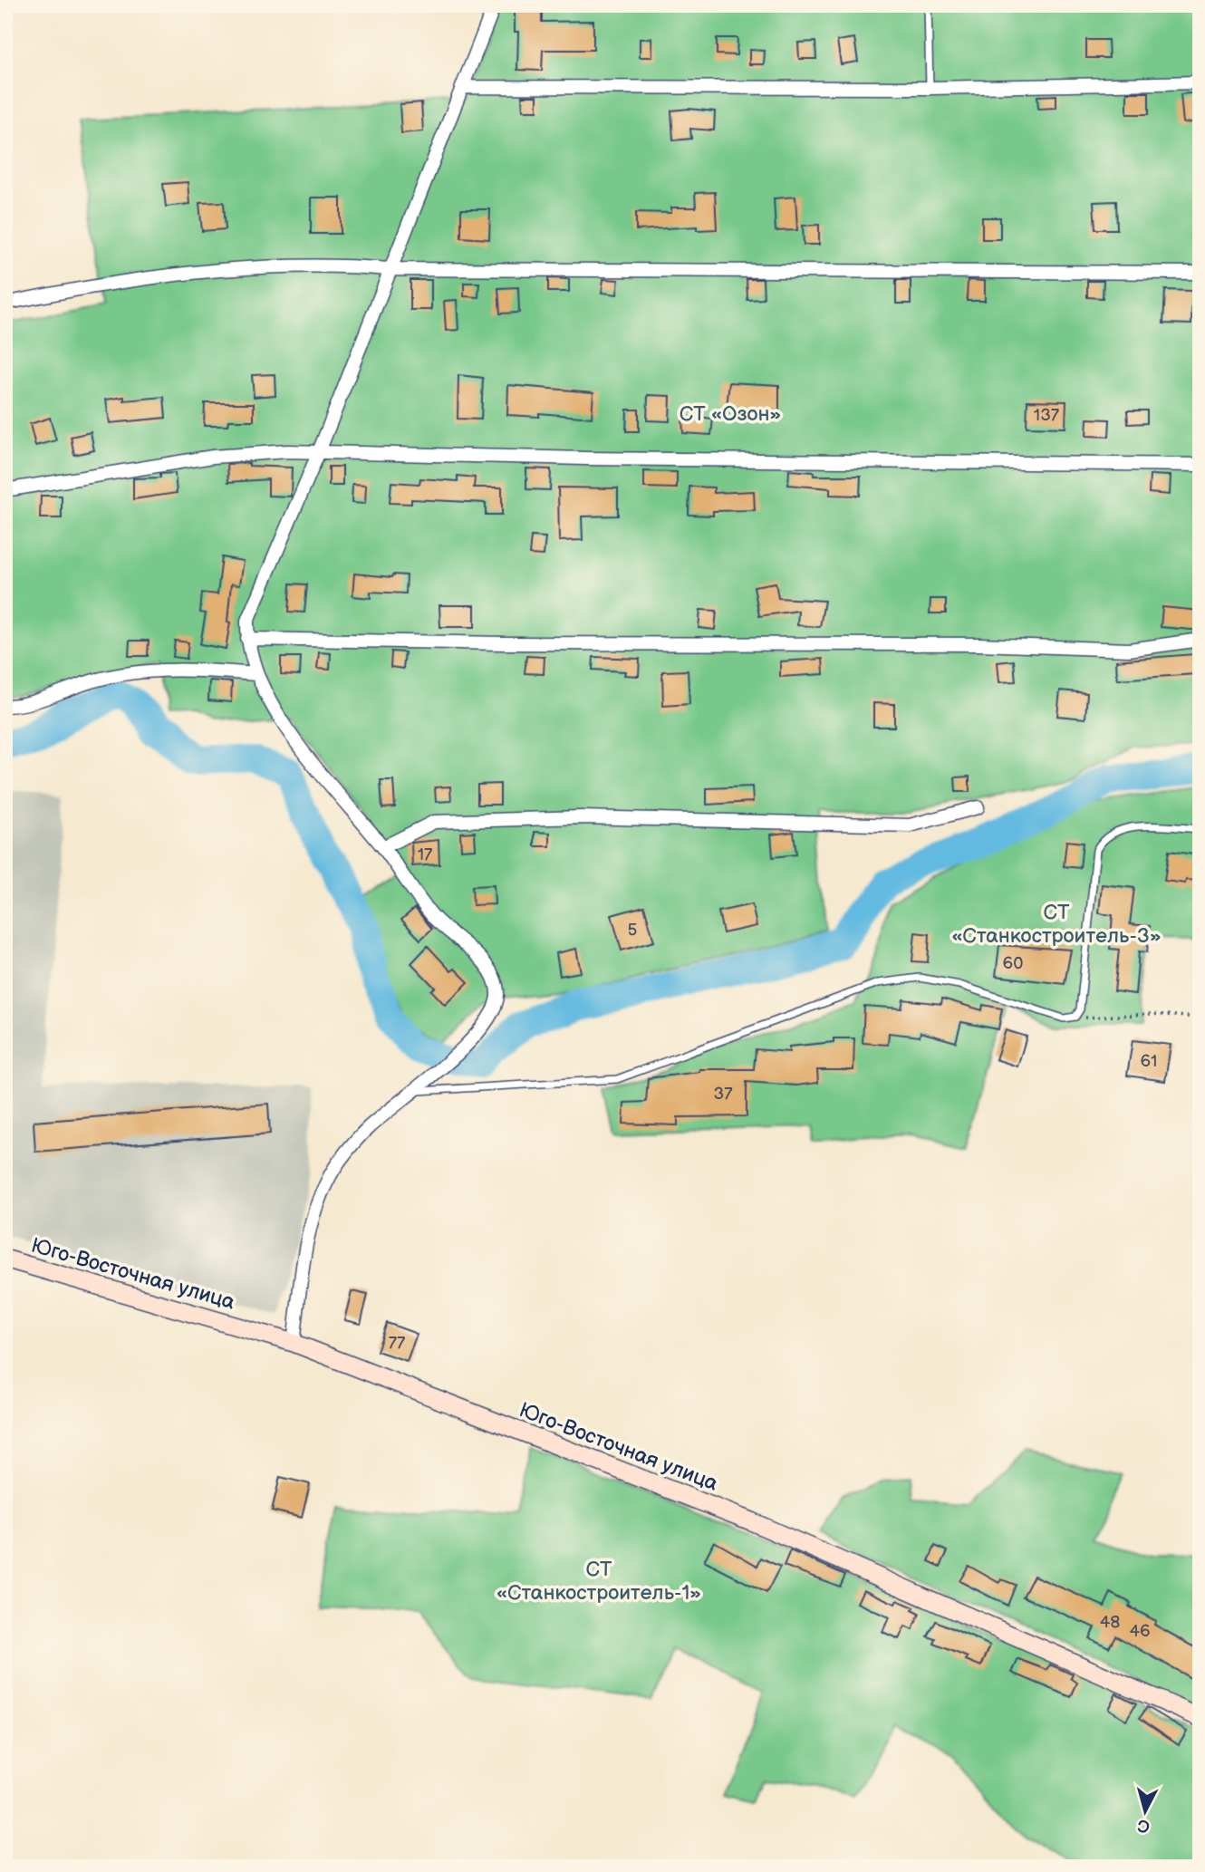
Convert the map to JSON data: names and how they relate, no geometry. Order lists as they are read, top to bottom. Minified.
{"streets":{"street":["Юго-Восточная улица"]},"parks":["СТ «Озон»","СТ «Станкостроитель-3»","СТ «Станкостроитель-1»"],"house_numbers":["137","17","5","60","61","37","77","48","46"],"north":"bottom"}
